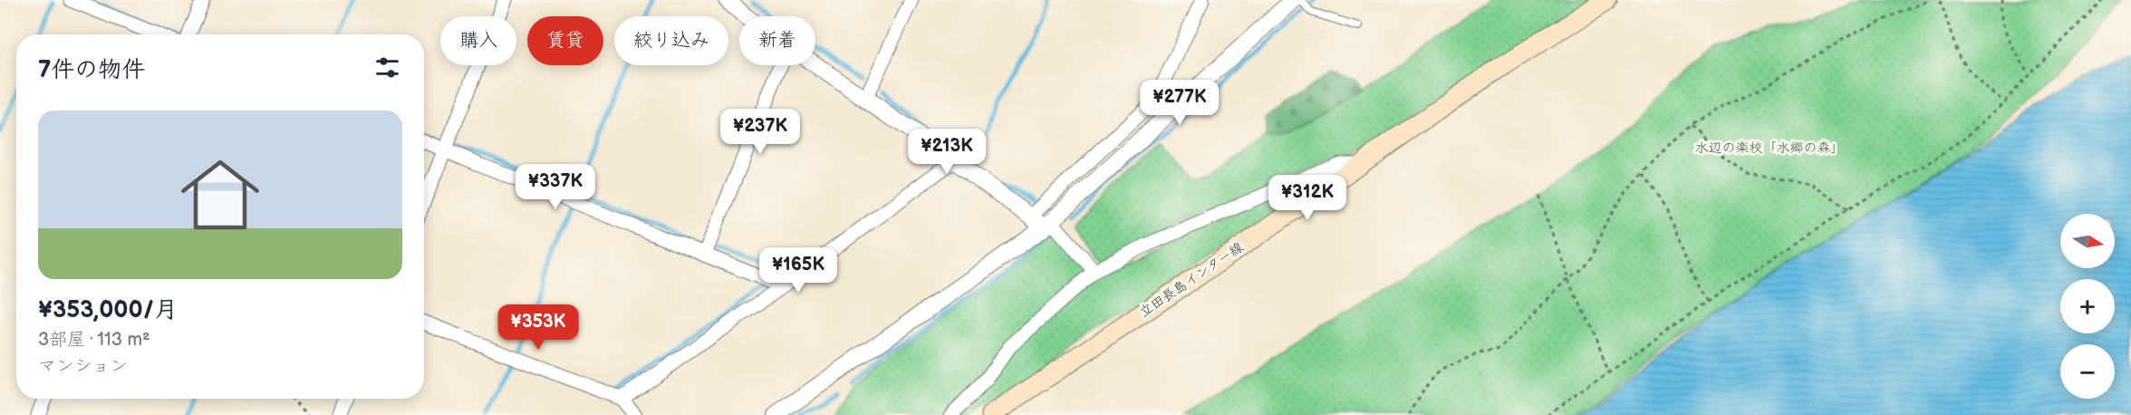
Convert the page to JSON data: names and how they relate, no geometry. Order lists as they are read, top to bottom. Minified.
{"streets":{"main road":["立田長島インター線"]},"parks":["水辺の楽校「水郷の森」"],"north":"right","page":{"chip":["購入","賃貸","絞り込み","新着"],"heading":"7件の物件","price":["¥277K","¥237K","¥213K","¥337K","¥312K","¥165K","¥353K"],"list":[{"name":"¥353,000/月","note":"3部屋 · 113 m² · マンション"}],"map_buttons":["+","−"]}}
